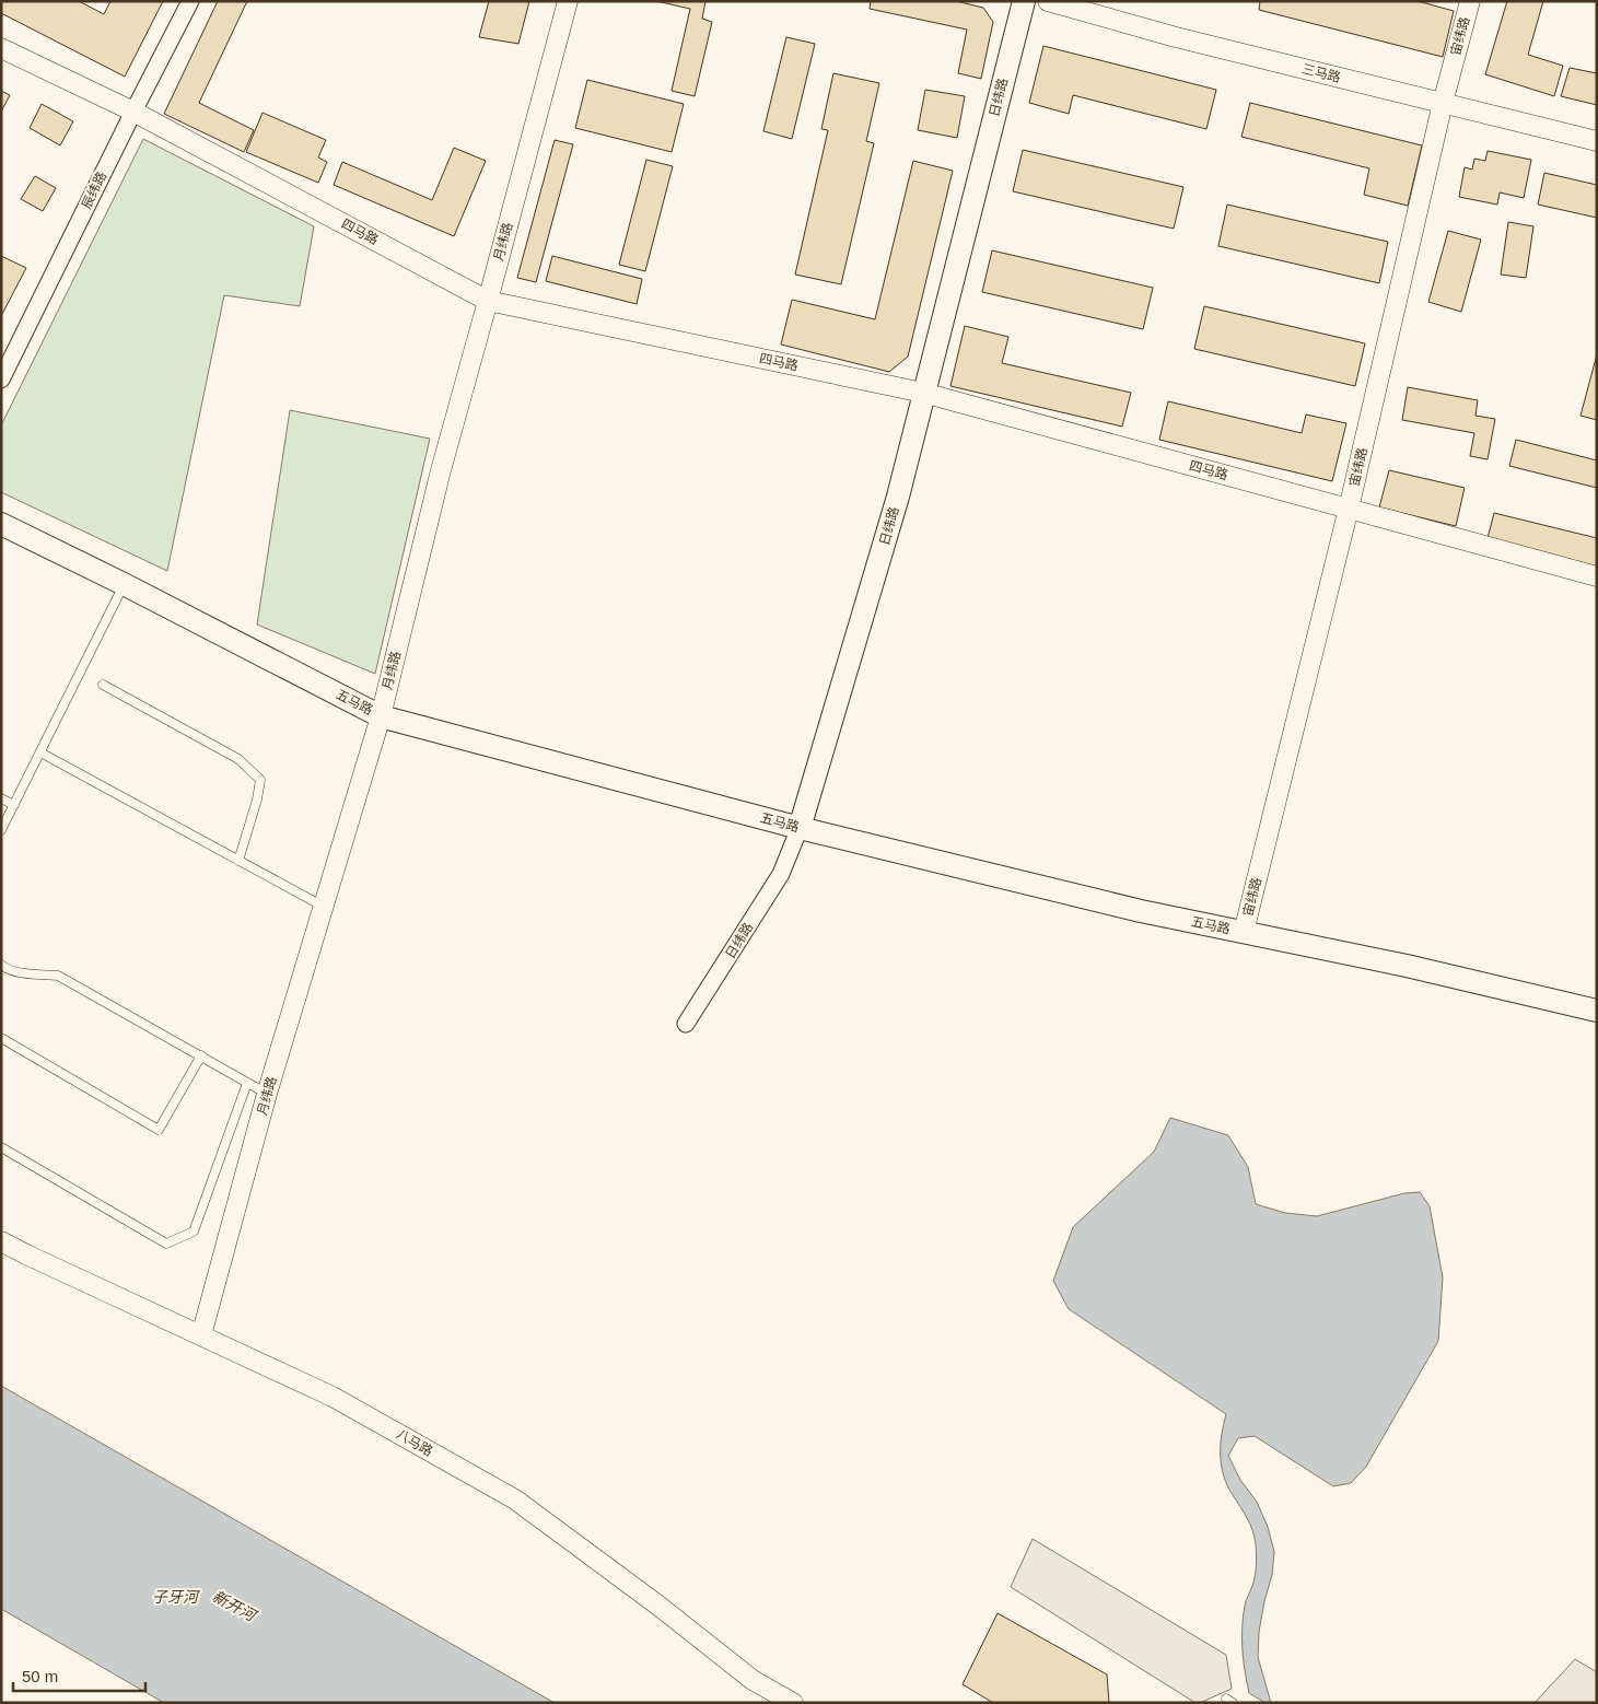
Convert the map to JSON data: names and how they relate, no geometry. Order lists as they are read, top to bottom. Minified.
{"streets":{"main road":["日纬路","五马路"],"street":["宙纬路","三马路","辰纬路","四马路","月纬路","八马路"]},"crossings":[["宙纬路","三马路"],["宙纬路","四马路"],["宙纬路","五马路"],["日纬路","四马路"],["日纬路","五马路"],["辰纬路","四马路"],["四马路","月纬路"],["月纬路","五马路"],["月纬路","八马路"]],"water":["子牙河","新开河"],"scale_bar":"50 m"}
